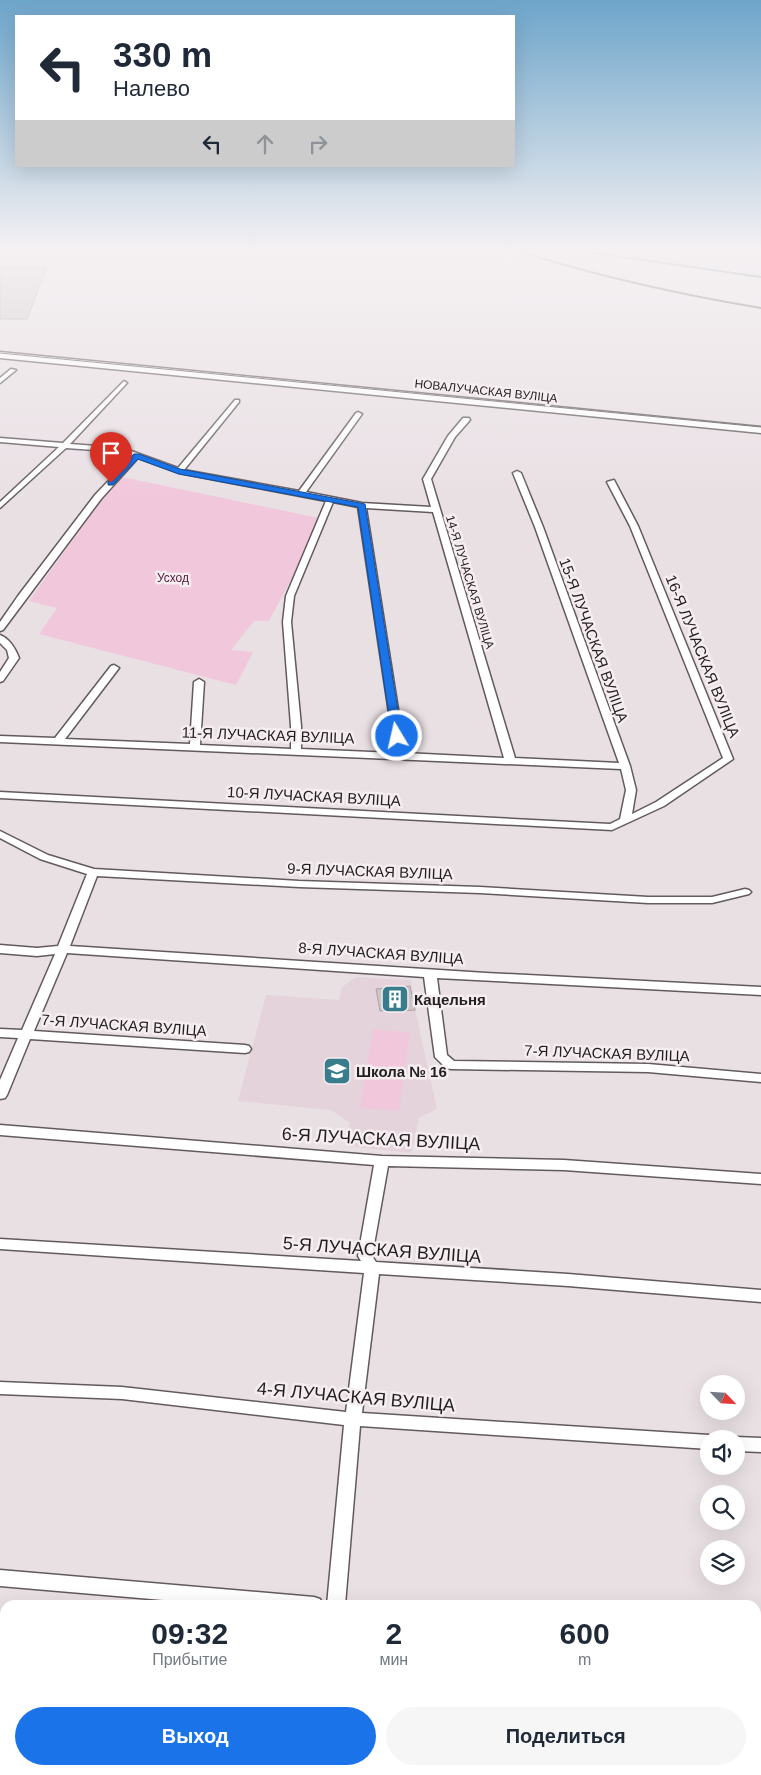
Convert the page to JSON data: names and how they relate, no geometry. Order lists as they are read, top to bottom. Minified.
{"streets":{"main road":["НОВАЛУЧАСКАЯ ВУЛІЦА"],"street":["14-Я ЛУЧАСКАЯ ВУЛІЦА","15-Я ЛУЧАСКАЯ ВУЛІЦА","16-Я ЛУЧАСКАЯ ВУЛІЦА","11-Я ЛУЧАСКАЯ ВУЛІЦА","10-Я ЛУЧАСКАЯ ВУЛІЦА","9-Я ЛУЧАСКАЯ ВУЛІЦА","8-Я ЛУЧАСКАЯ ВУЛІЦА","7-Я ЛУЧАСКАЯ ВУЛІЦА","6-Я ЛУЧАСКАЯ ВУЛІЦА","5-Я ЛУЧАСКАЯ ВУЛІЦА","4-Я ЛУЧАСКАЯ ВУЛІЦА"]},"crossings":[["14-Я ЛУЧАСКАЯ ВУЛІЦА","11-Я ЛУЧАСКАЯ ВУЛІЦА"],["15-Я ЛУЧАСКАЯ ВУЛІЦА","16-Я ЛУЧАСКАЯ ВУЛІЦА"],["15-Я ЛУЧАСКАЯ ВУЛІЦА","11-Я ЛУЧАСКАЯ ВУЛІЦА"],["15-Я ЛУЧАСКАЯ ВУЛІЦА","10-Я ЛУЧАСКАЯ ВУЛІЦА"],["16-Я ЛУЧАСКАЯ ВУЛІЦА","10-Я ЛУЧАСКАЯ ВУЛІЦА"],["8-Я ЛУЧАСКАЯ ВУЛІЦА","7-Я ЛУЧАСКАЯ ВУЛІЦА"]],"parks":["Усход"],"places":{"building":["Кацельня"],"school or university":["Школа № 16"]},"north":"bottom right","page":{"turn":["330 m","Налево"],"eta":["09:32","Прибытие","2","мин","600","m"],"buttons":["Выход","Поделиться"]}}
